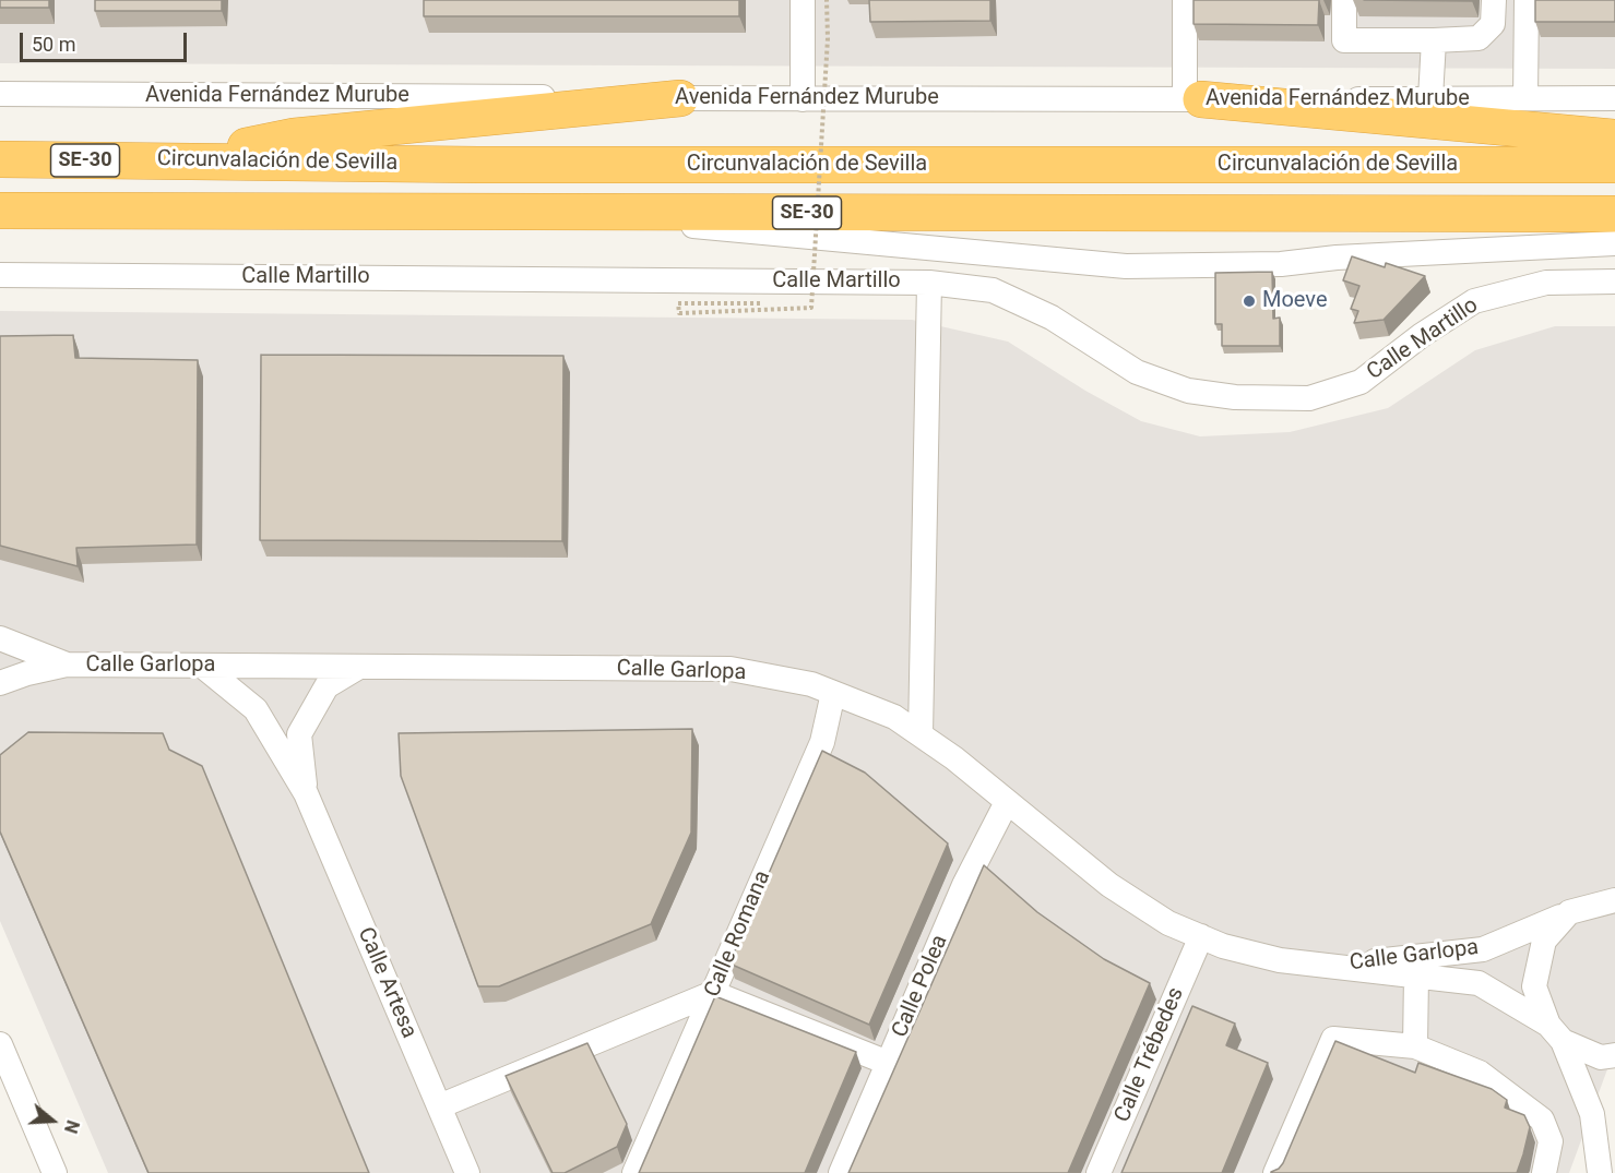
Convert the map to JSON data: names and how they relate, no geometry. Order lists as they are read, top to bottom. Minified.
{"streets":{"highway":["SE-30","Circunvalación de Sevilla"],"street":["Avenida Fernández Murube","Calle Martillo","Calle Garlopa","Calle Romana","Calle Artesa","Calle Polea","Calle Trébedes"]},"crossings":[["Calle Garlopa","Calle Romana"],["Calle Garlopa","Calle Artesa"],["Calle Garlopa","Calle Polea"],["Calle Garlopa","Calle Trébedes"]],"places":["Moeve"],"scale_bar":"50 m","north":"right"}
